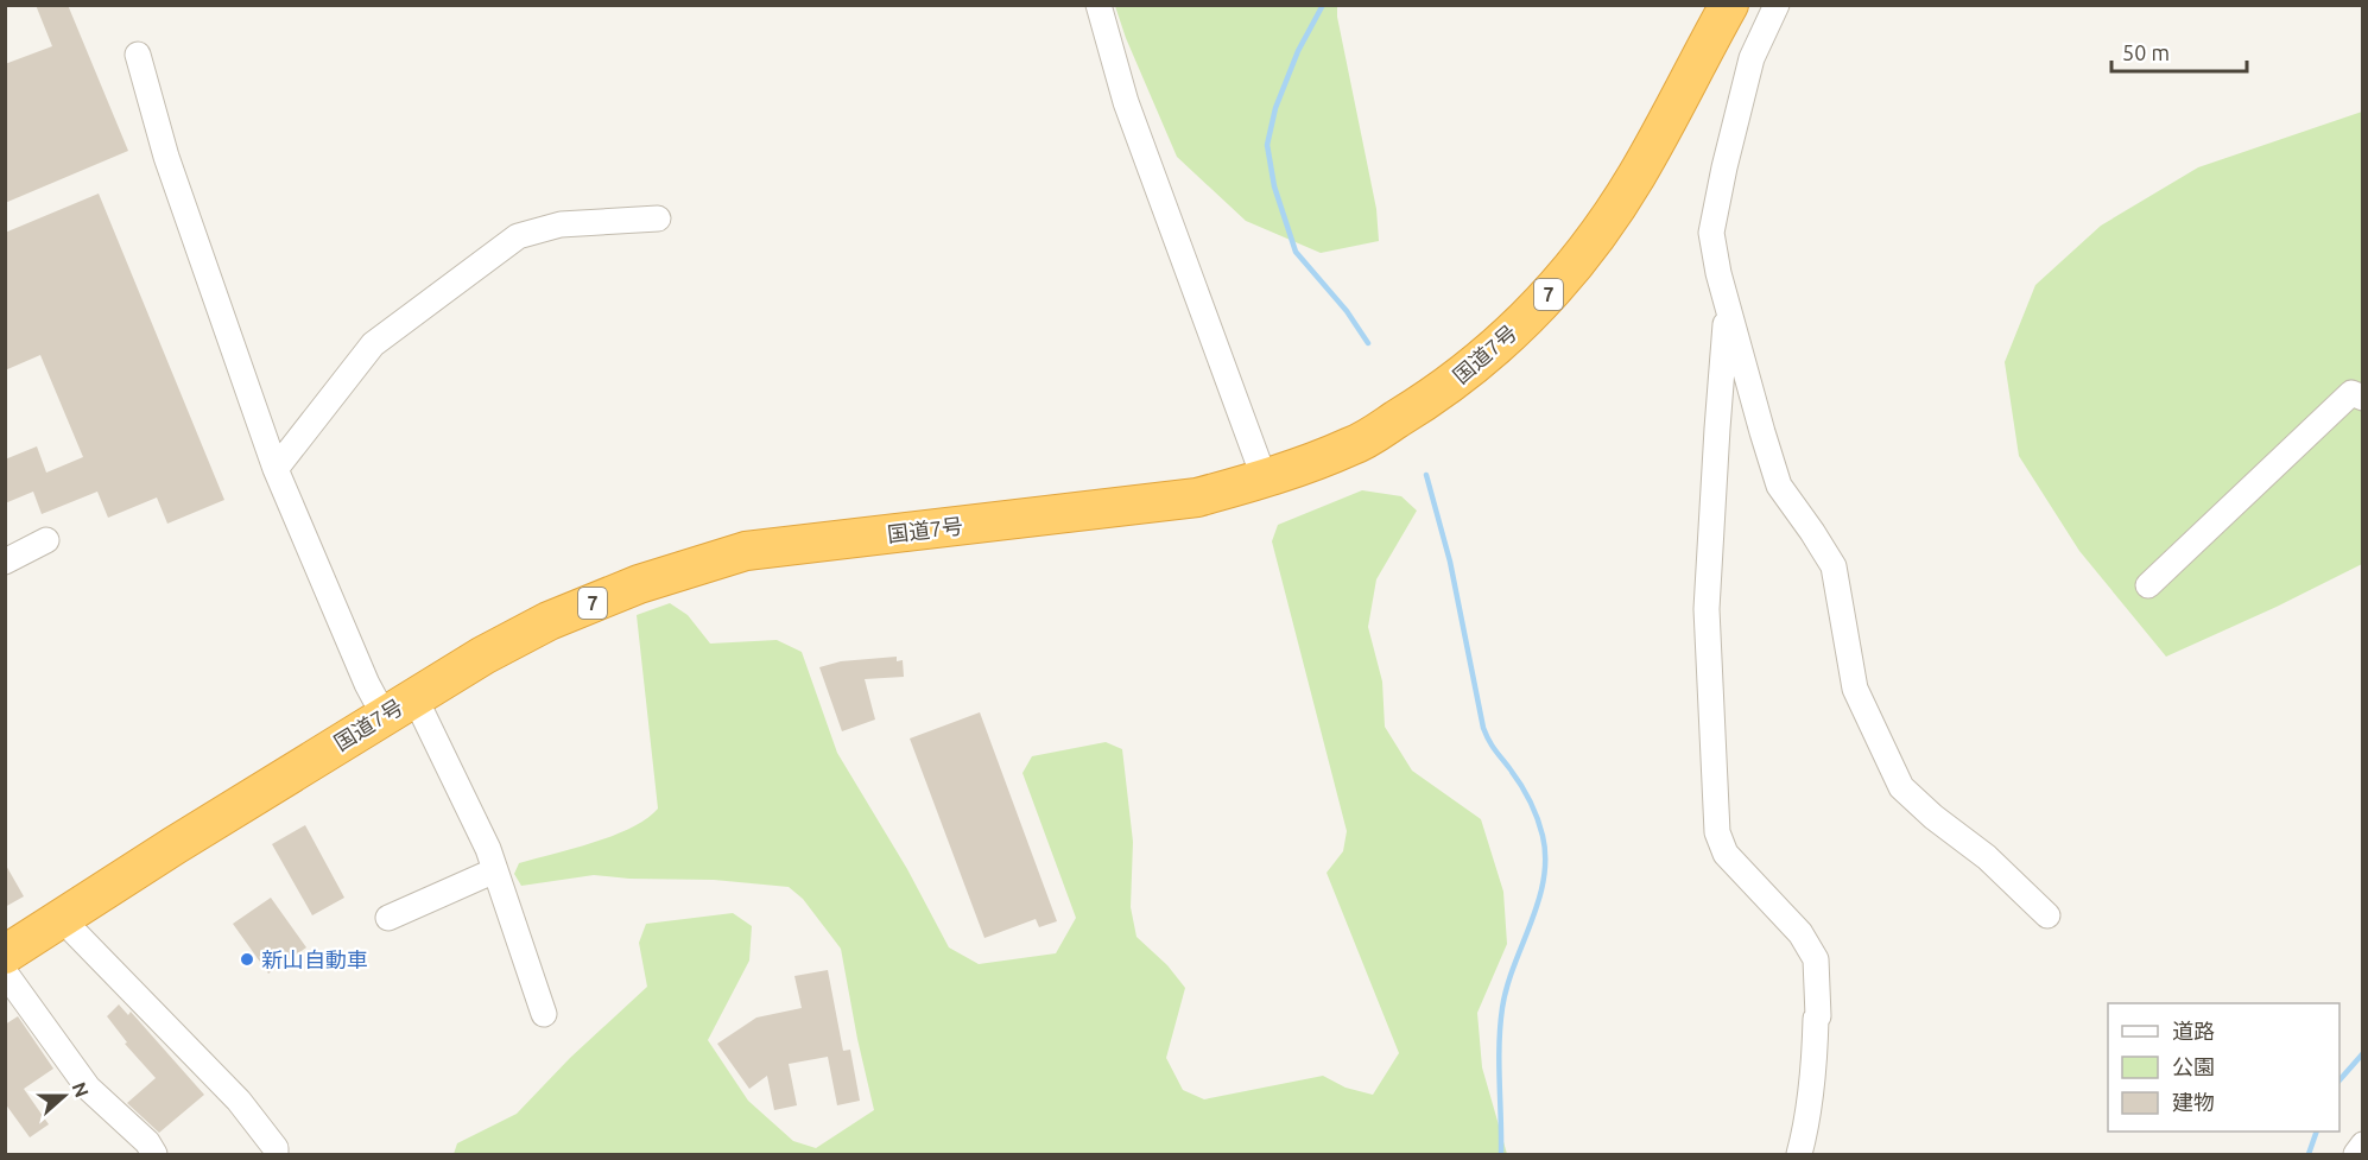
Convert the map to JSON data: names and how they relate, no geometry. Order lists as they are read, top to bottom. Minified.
{"streets":{"highway":["7","国道7号"]},"places":["新山自動車"],"legend":["道路","公園","建物"],"scale_bar":"50 m","north":"right"}
